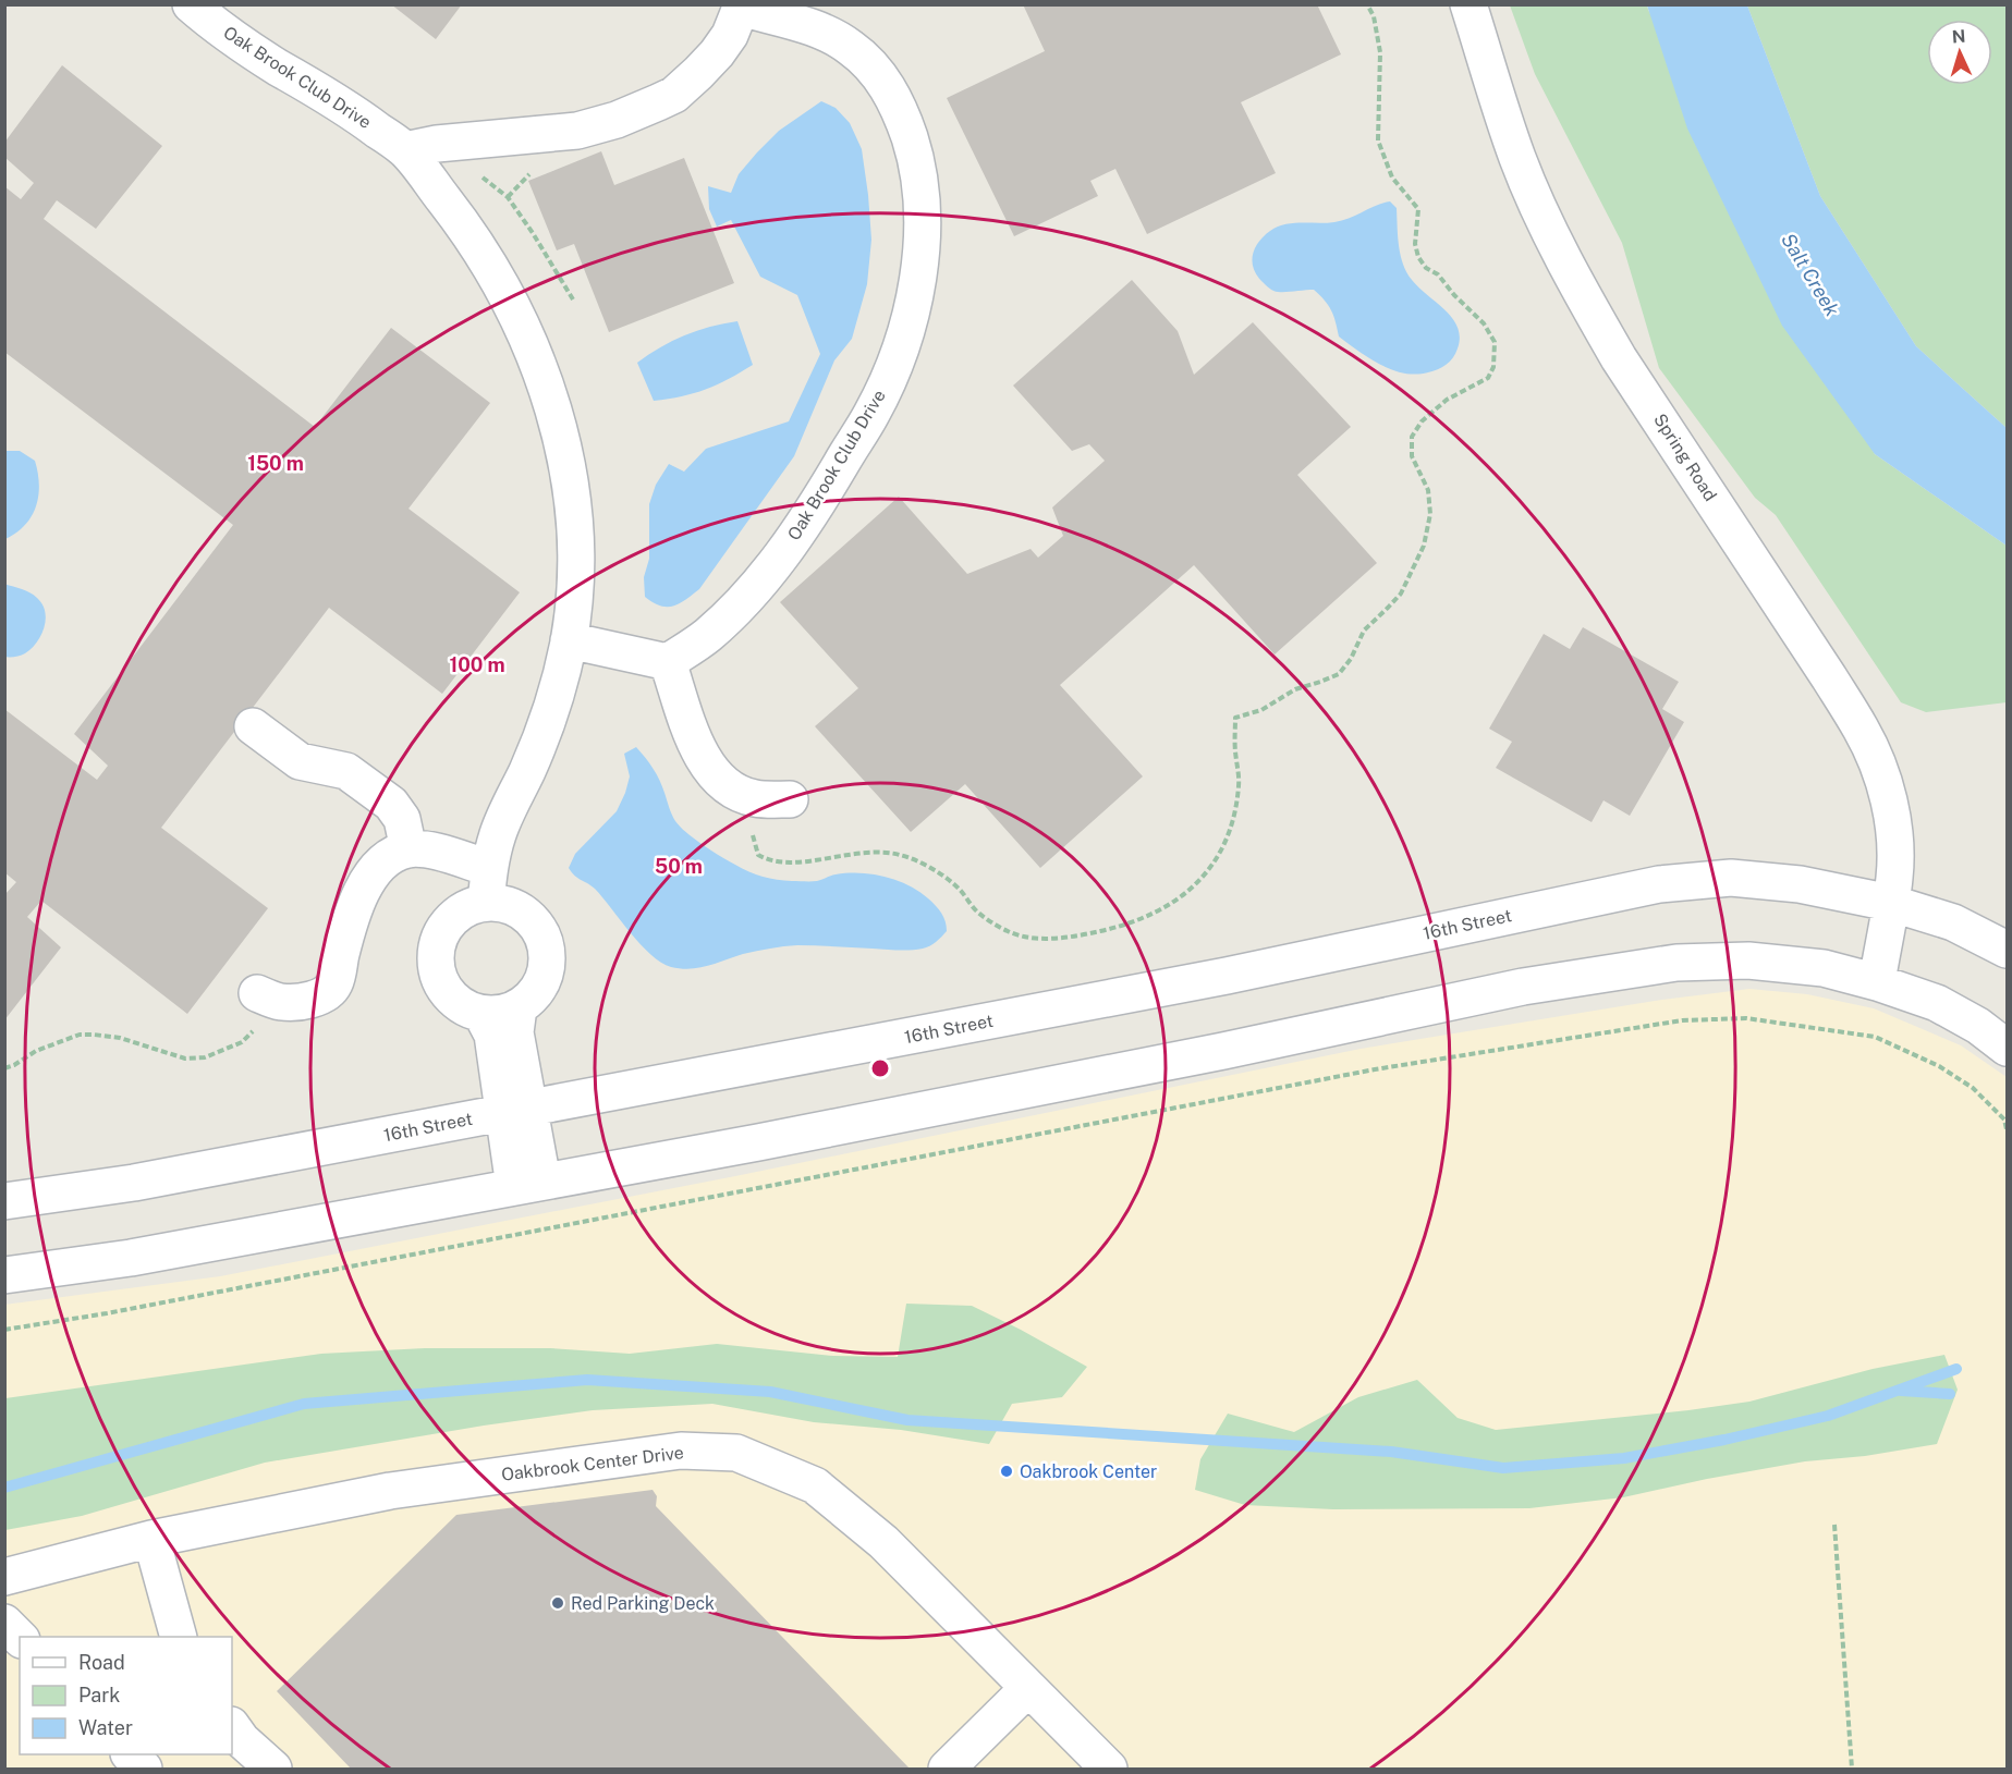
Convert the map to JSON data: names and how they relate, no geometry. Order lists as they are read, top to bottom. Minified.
{"streets":{"street":["Oak Brook Club Drive","Spring Road","16th Street","Oakbrook Center Drive"]},"crossings":[["Spring Road","16th Street"]],"water":["Salt Creek"],"places":["Oakbrook Center","Red Parking Deck"],"legend":["Road","Park","Water"],"north":"top","rings":["150 m","100 m","50 m"]}
